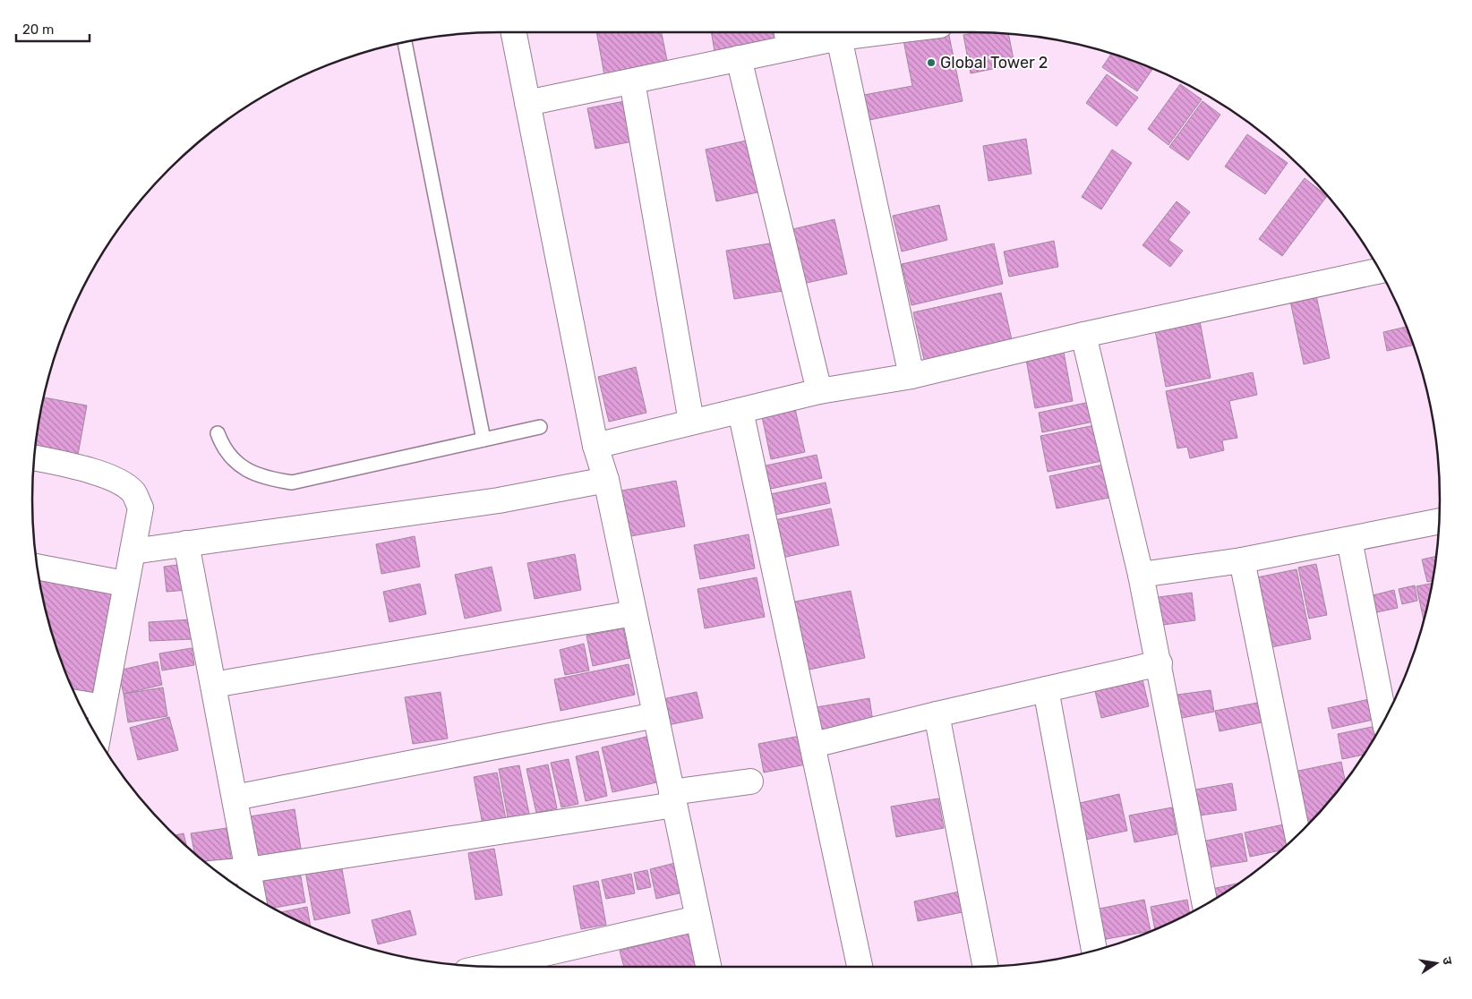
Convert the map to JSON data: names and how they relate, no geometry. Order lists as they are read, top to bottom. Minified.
{"places":["Global Tower 2"],"scale_bar":"20 m","north":"right"}
